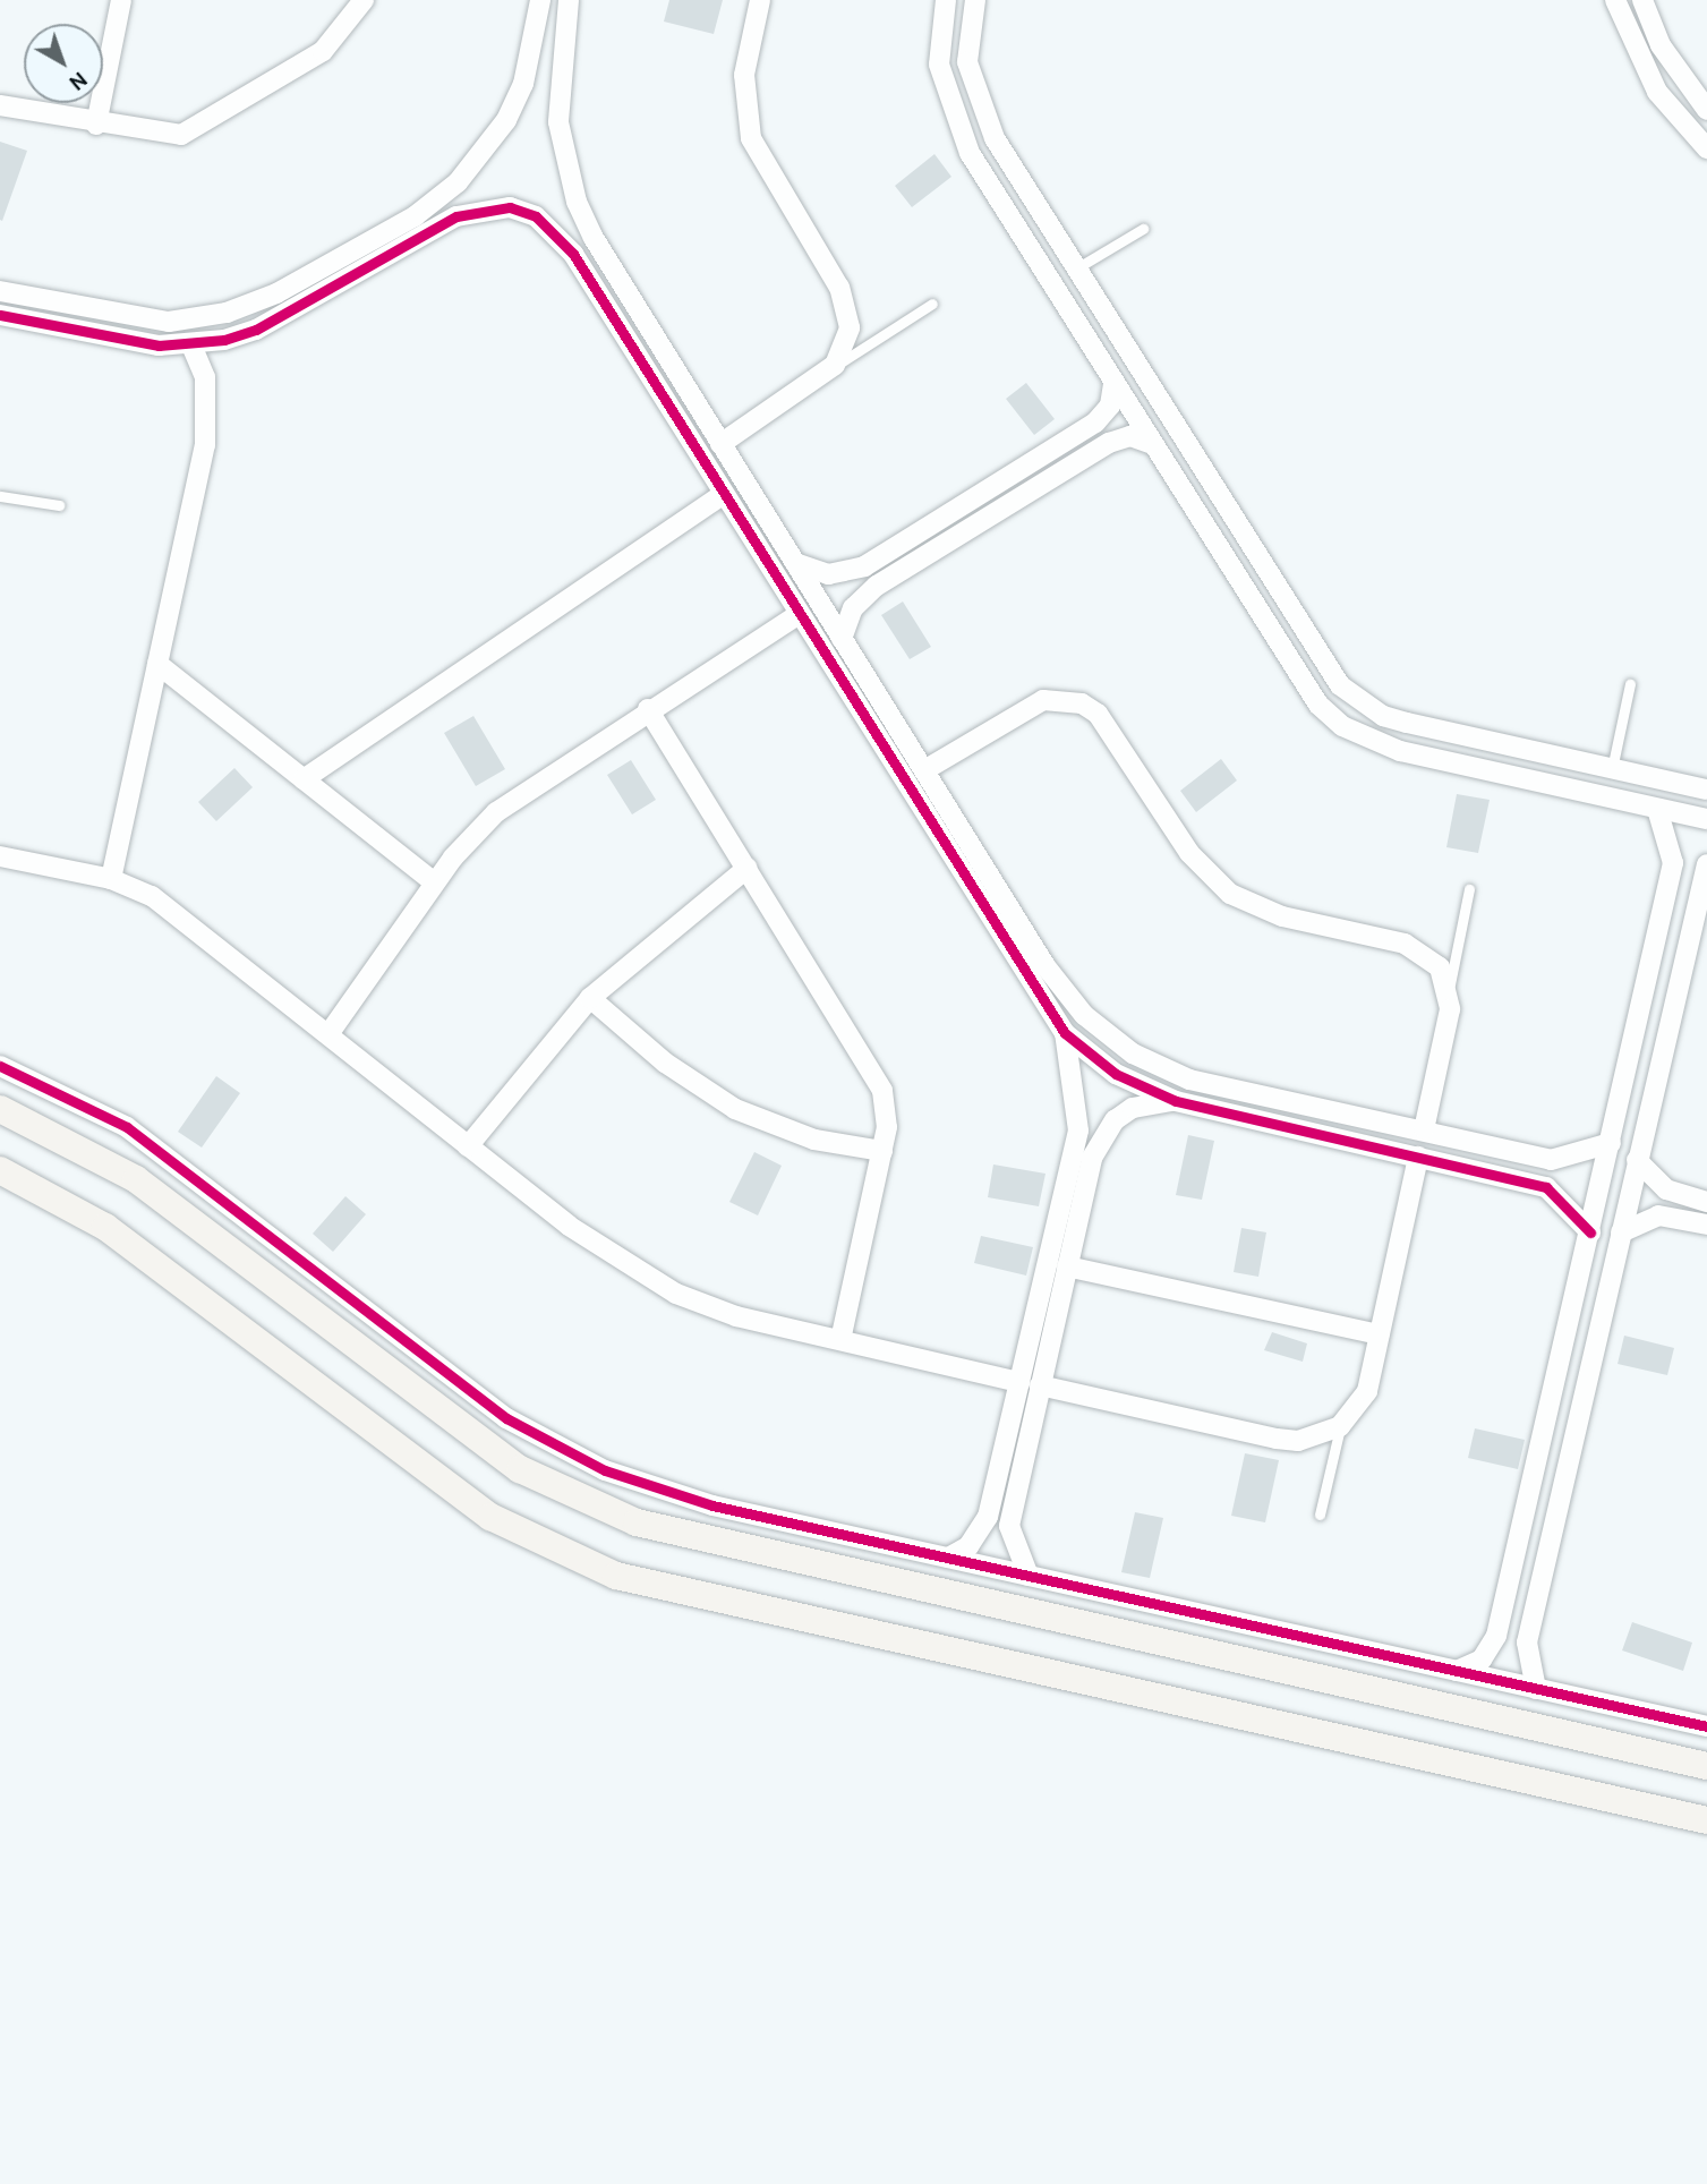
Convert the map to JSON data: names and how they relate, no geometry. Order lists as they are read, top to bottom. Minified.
{"north":"bottom right"}
